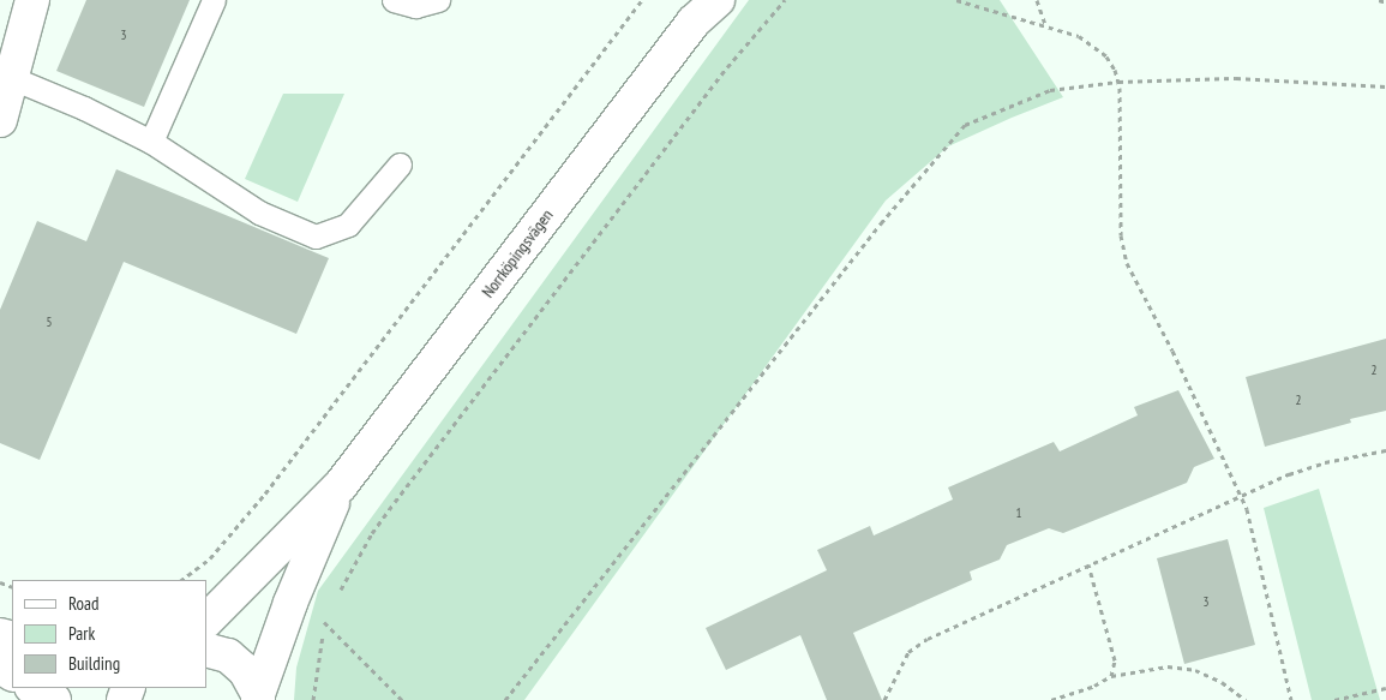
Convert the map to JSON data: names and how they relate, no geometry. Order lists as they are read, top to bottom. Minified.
{"streets":{"main road":["Norrköpingsvägen"]},"house_numbers":["3","5","2","2","1","3"],"legend":["Road","Park","Building"]}
